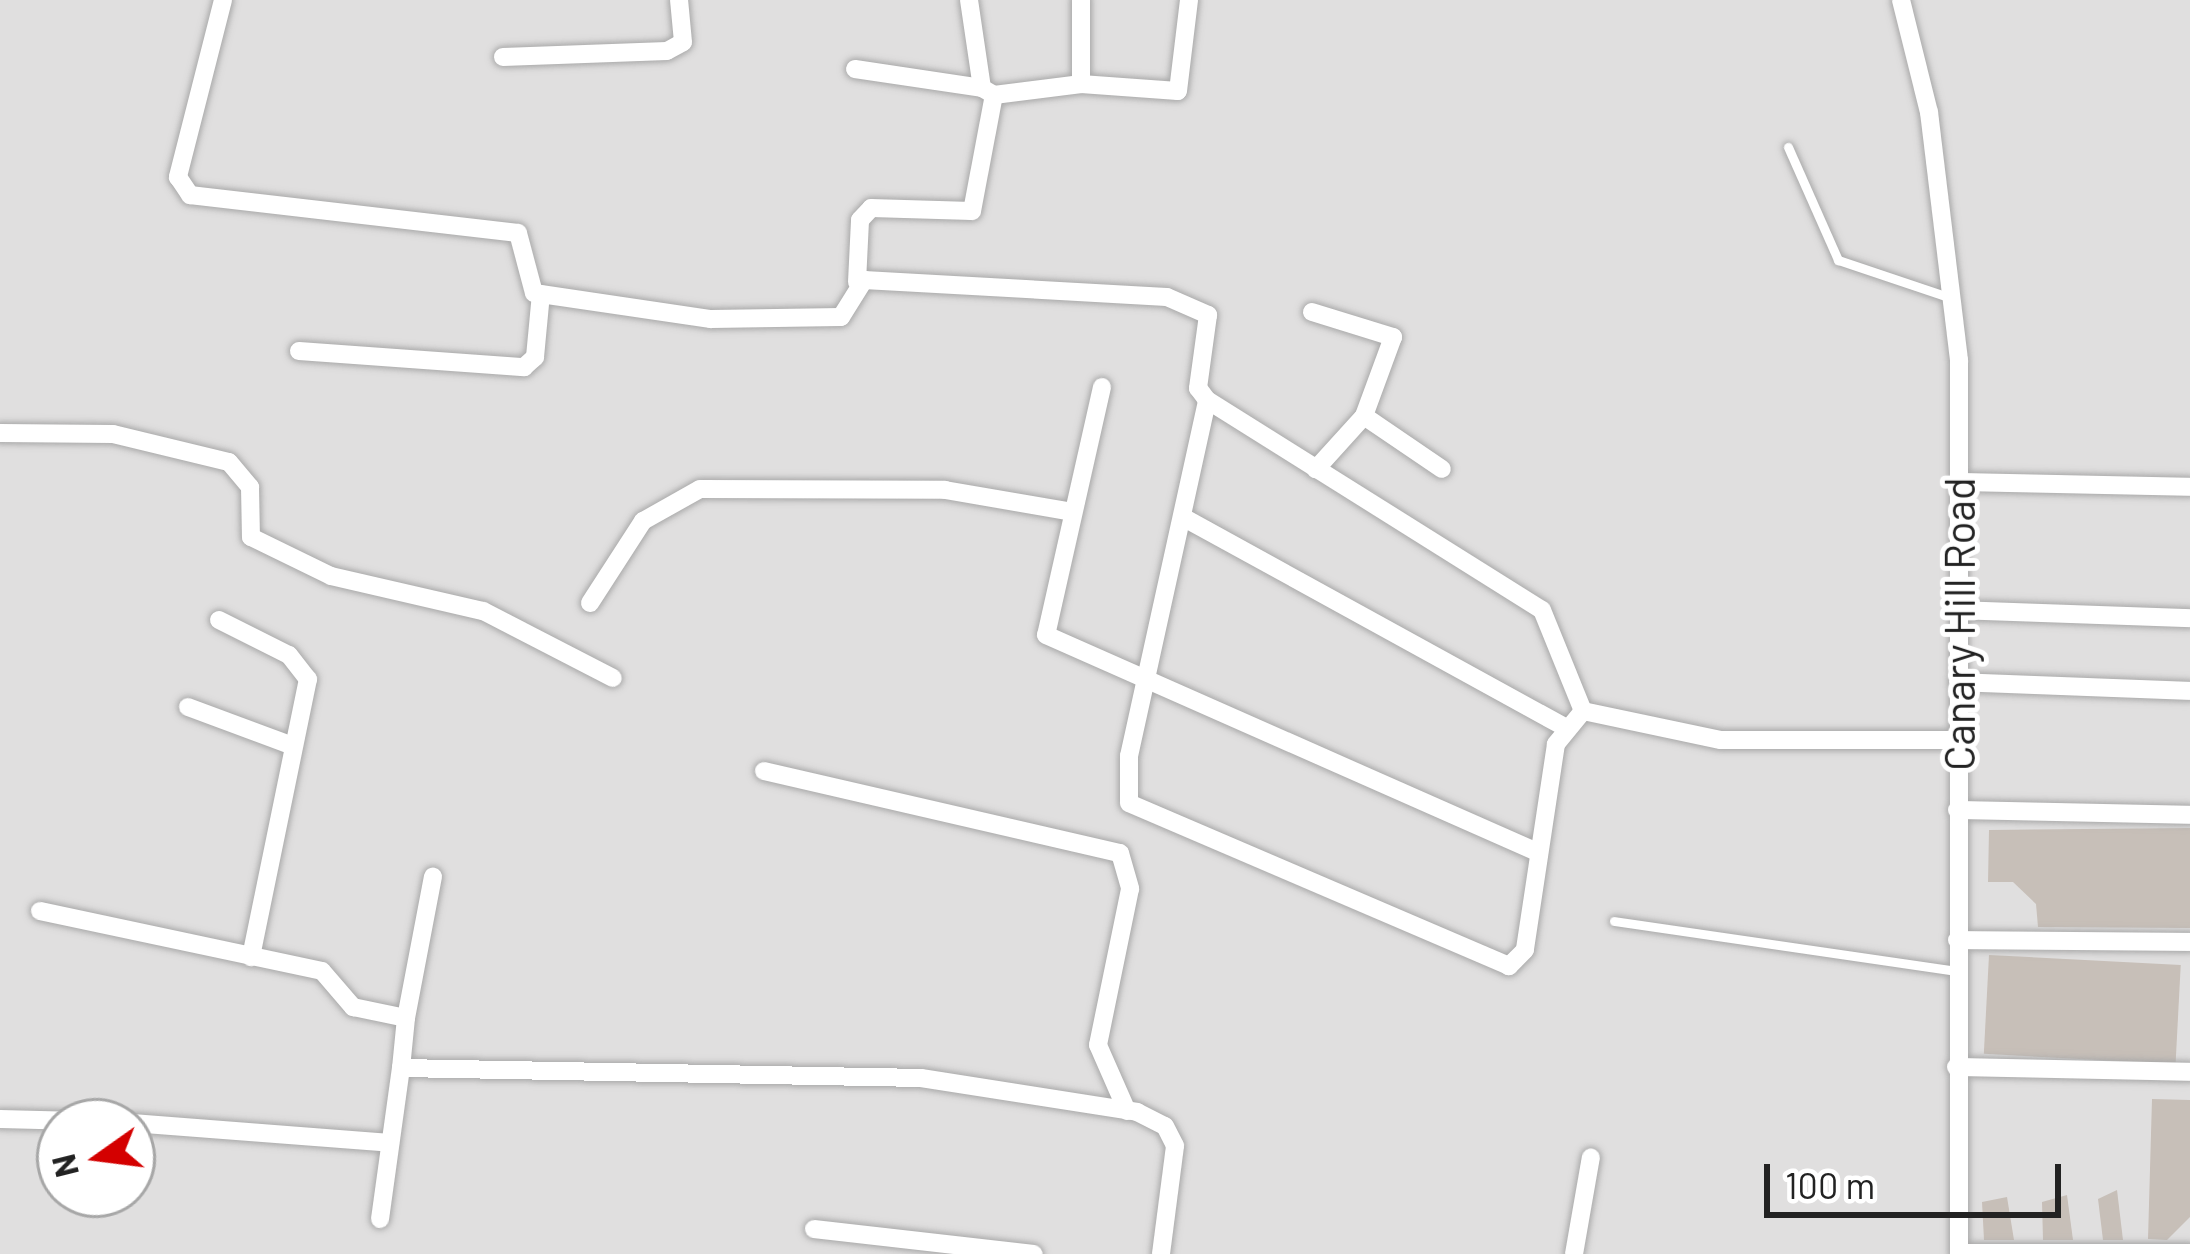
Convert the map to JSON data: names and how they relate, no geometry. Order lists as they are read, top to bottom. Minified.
{"streets":{"street":["Canary Hill Road"]},"scale_bar":"100 m","north":"left"}
